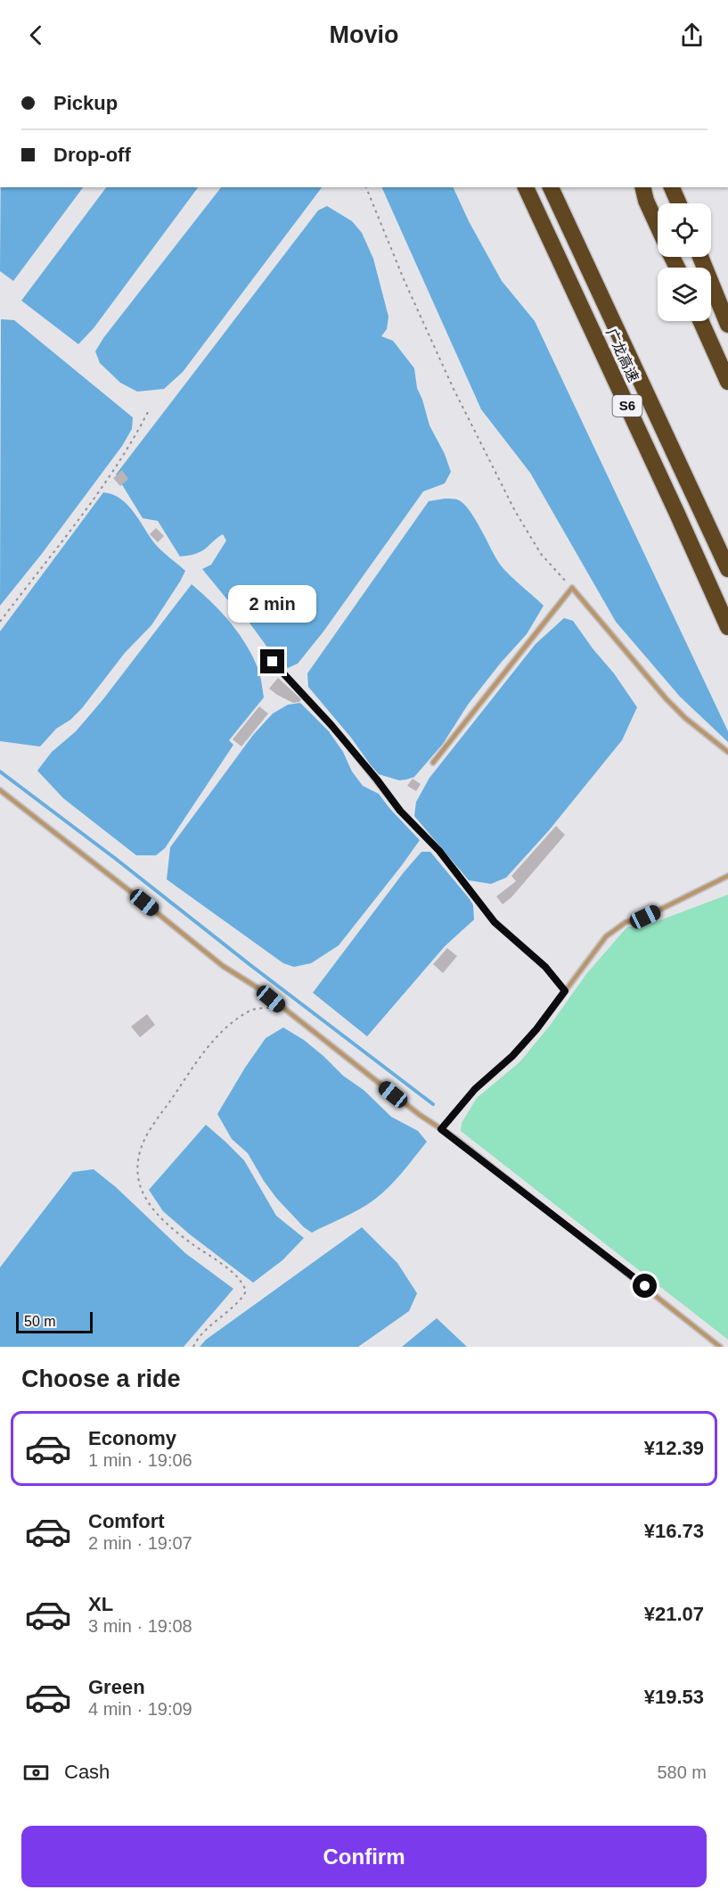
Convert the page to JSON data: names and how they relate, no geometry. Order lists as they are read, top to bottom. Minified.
{"streets":{"highway":["广龙高速","S6"]},"scale_bar":"50 m","page":{"header":"Movio","banner":["Pickup","Drop-off"],"bubble":"2 min","scale":"50 m","heading":"Choose a ride","list":[{"name":"Economy","note":"1 min · 19:06","value":"¥12.39"},{"name":"Comfort","note":"2 min · 19:07","value":"¥16.73"},{"name":"XL","note":"3 min · 19:08","value":"¥21.07"},{"name":"Green","note":"4 min · 19:09","value":"¥19.53"}],"pay":["Cash","580 m"],"buttons":"Confirm"}}
